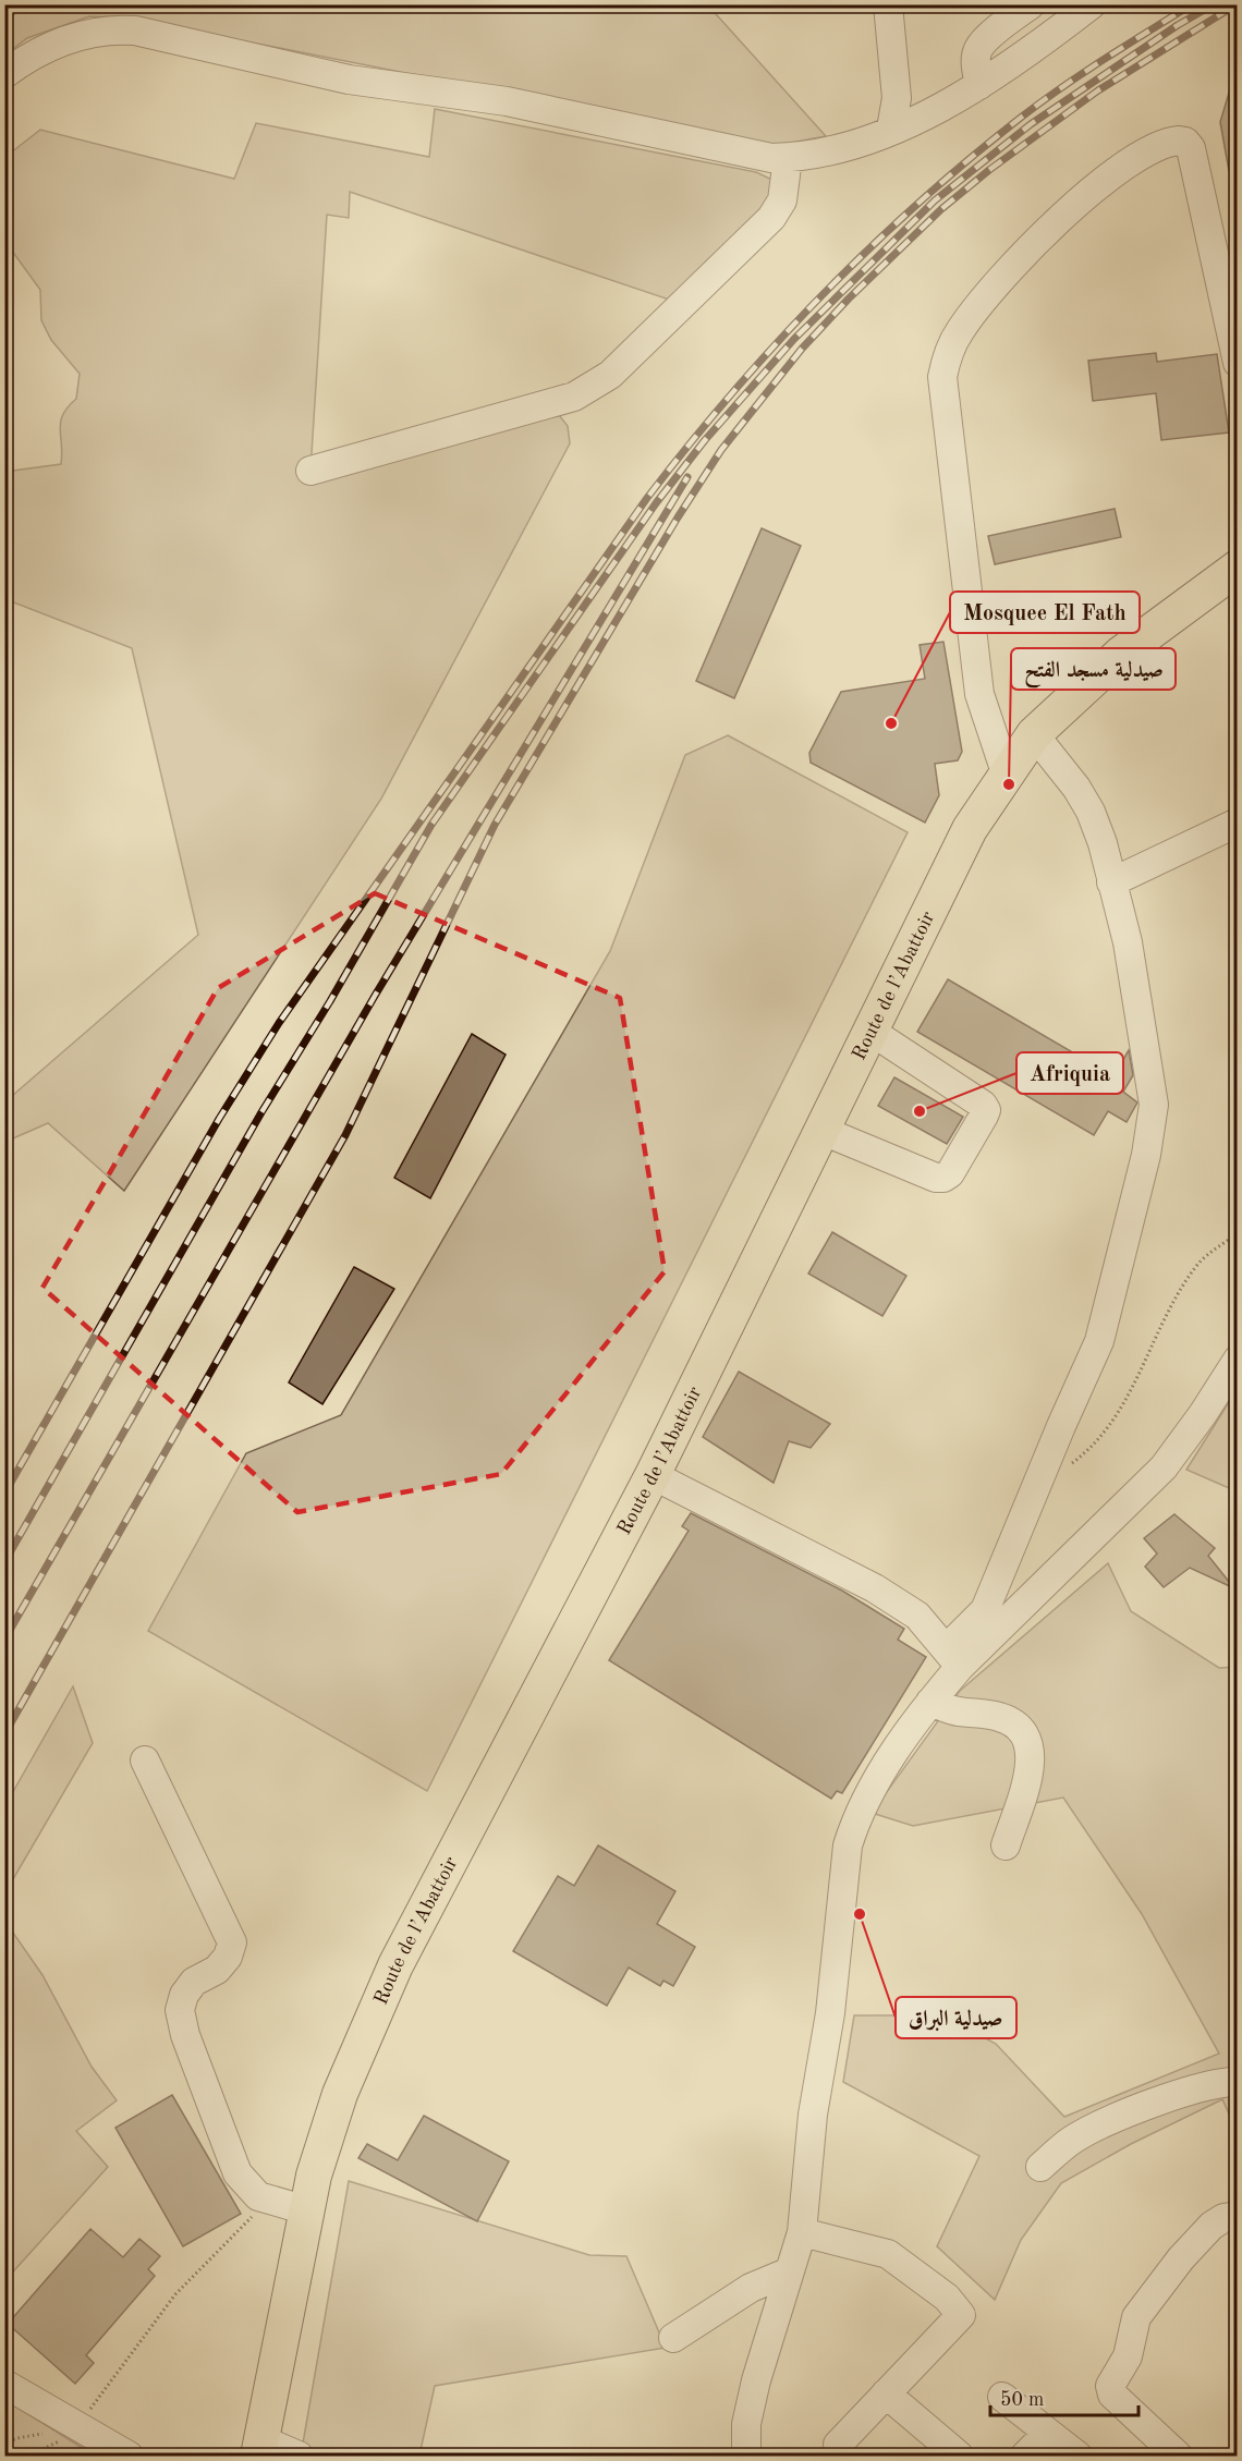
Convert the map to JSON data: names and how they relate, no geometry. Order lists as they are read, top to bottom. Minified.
{"streets":{"main road":["Route de l’Abattoir"]},"places":["Mosquee El Fath","صيدلية مسجد الفتح","Afriquia","صيدلية البراق"],"scale_bar":"50 m"}
